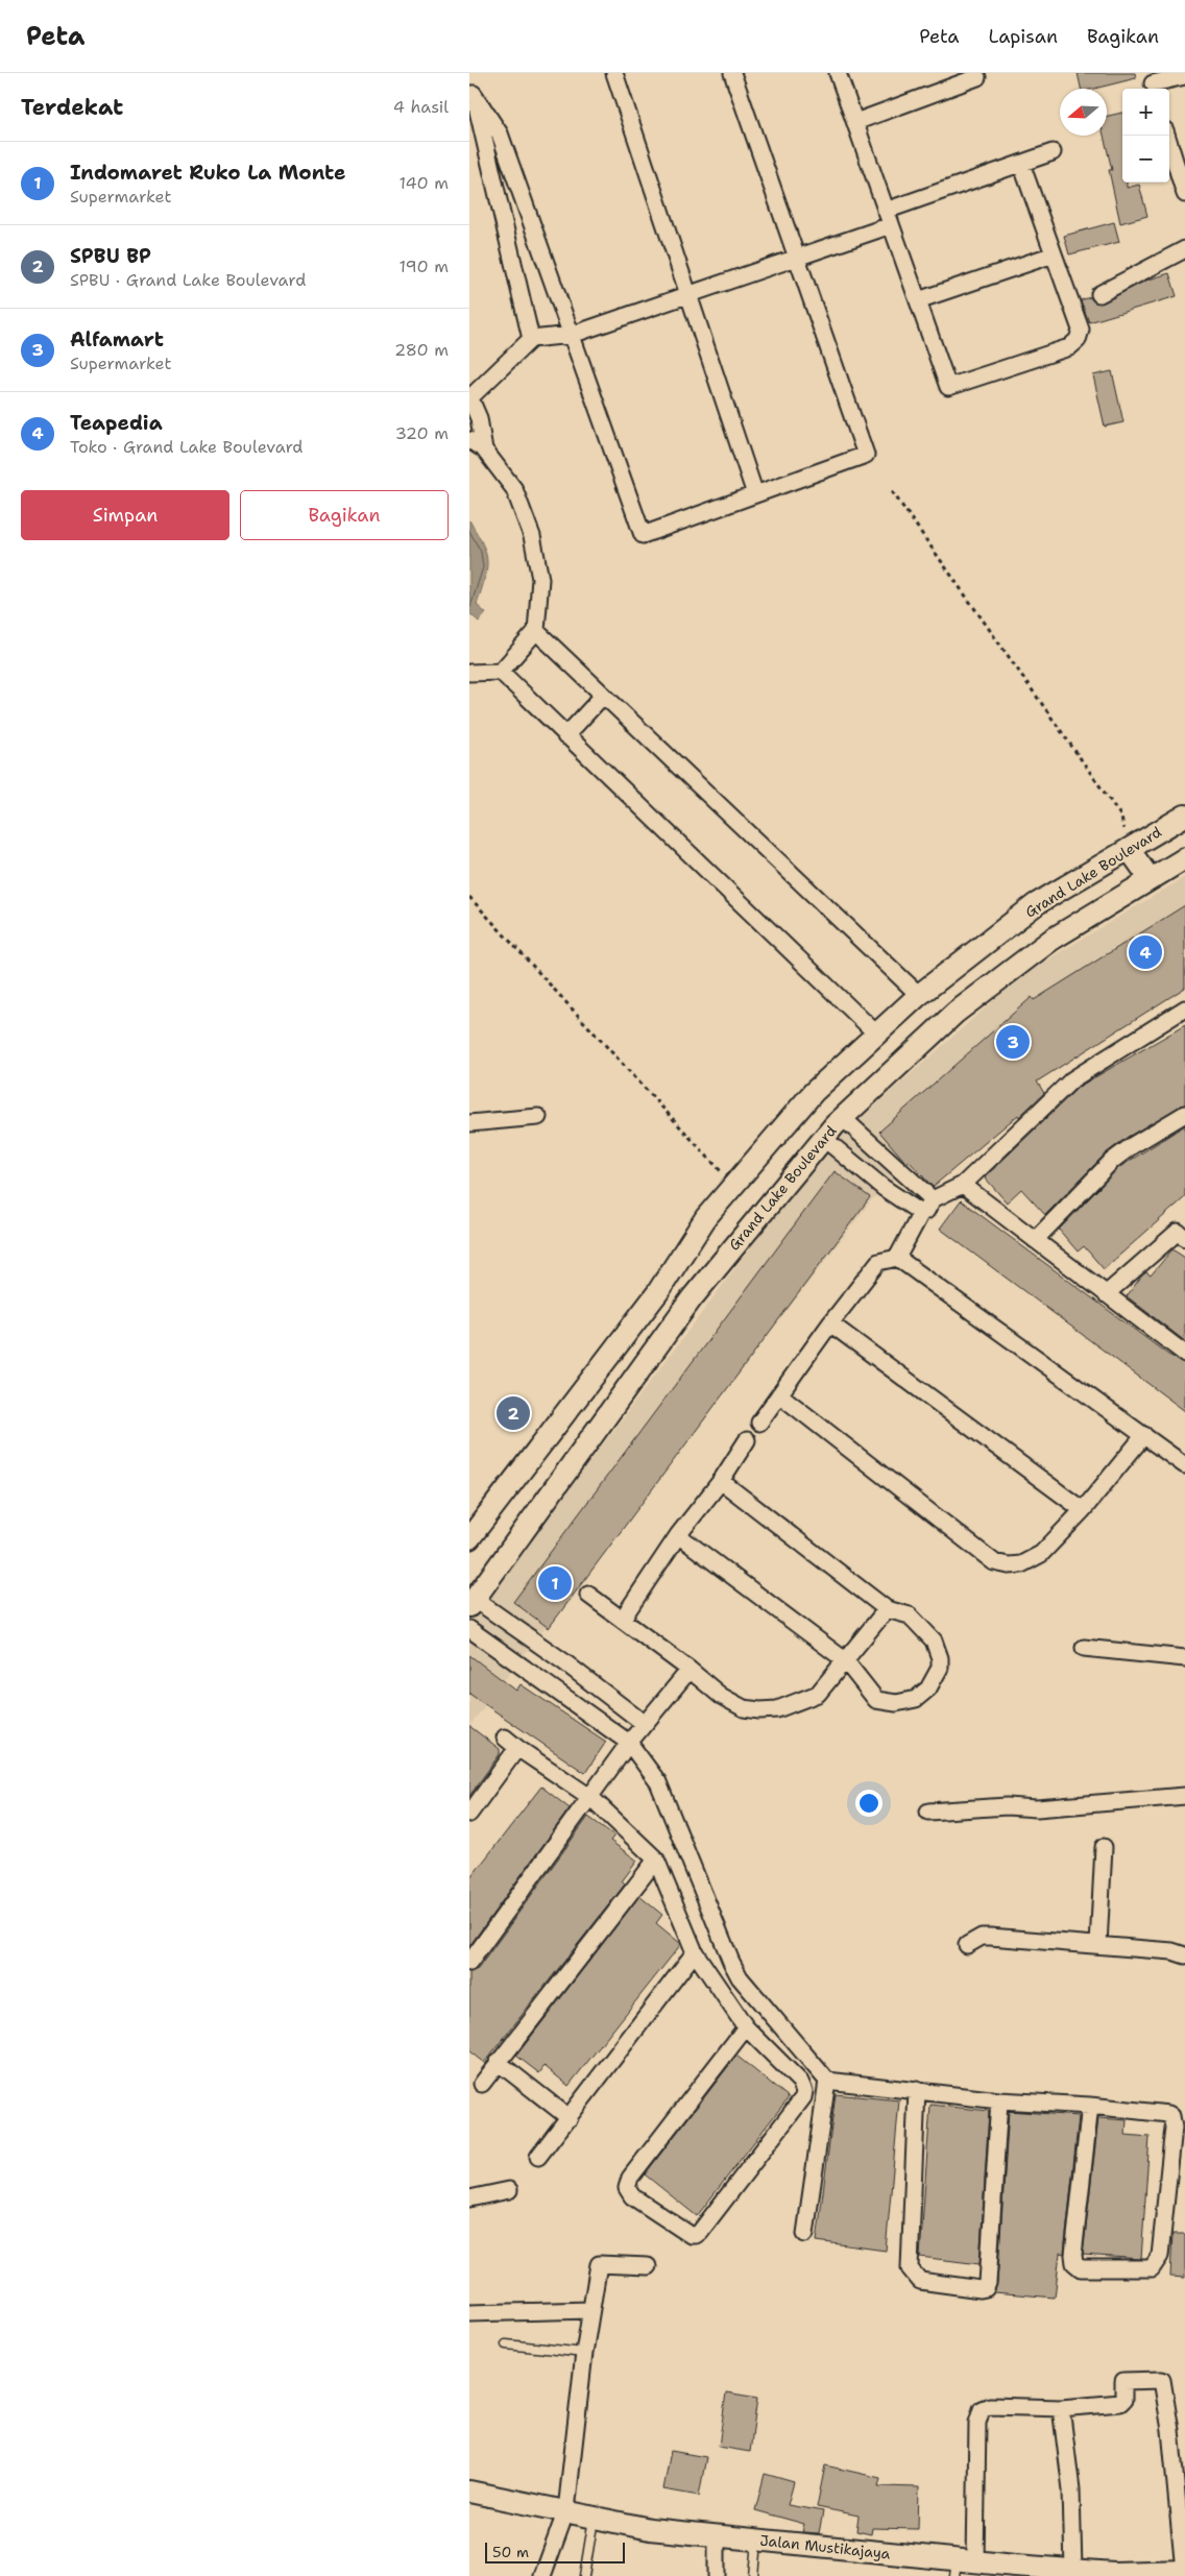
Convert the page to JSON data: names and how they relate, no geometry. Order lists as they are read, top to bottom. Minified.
{"streets":{"street":["Grand Lake Boulevard","Jalan Mustikajaya"]},"scale_bar":"50 m","north":"left","page":{"header":"Peta","nav":["Peta","Lapisan","Bagikan"],"heading":["Terdekat","4 hasil"],"map_buttons":["+","−"],"list":[{"mark":"1","name":"Indomaret Ruko La Monte","note":"Supermarket","value":"140 m"},{"mark":"2","name":"SPBU BP","note":"SPBU · Grand Lake Boulevard","value":"190 m"},{"mark":"3","name":"Alfamart","note":"Supermarket","value":"280 m"},{"mark":"4","name":"Teapedia","note":"Toko · Grand Lake Boulevard","value":"320 m"}],"buttons":["Simpan","Bagikan"],"pins":["4","3","2","1"],"scale":"50 m"}}
